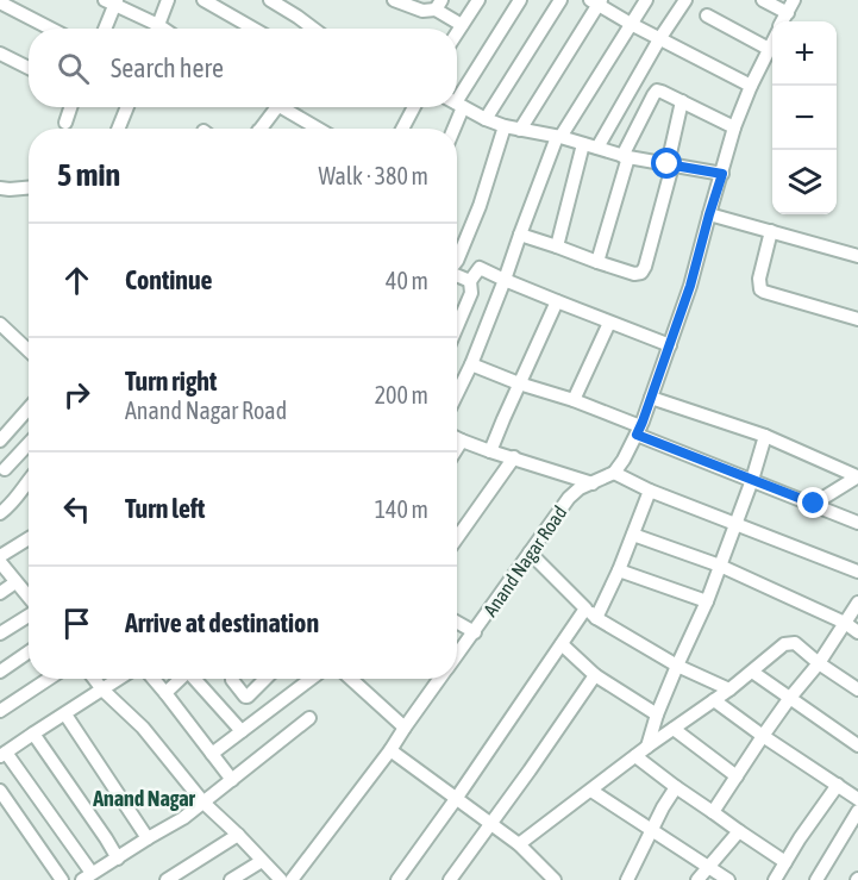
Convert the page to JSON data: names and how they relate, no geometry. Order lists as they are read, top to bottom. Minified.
{"streets":{"street":["Anand Nagar Road"]},"districts":["Anand Nagar"],"page":{"map_buttons":["+","−"],"search":"Search here","heading":["5 min","Walk · 380 m"],"list":[["Continue","40 m"],["Turn right","Anand Nagar Road","200 m"],["Turn left","140 m"],"Arrive at destination"]}}
